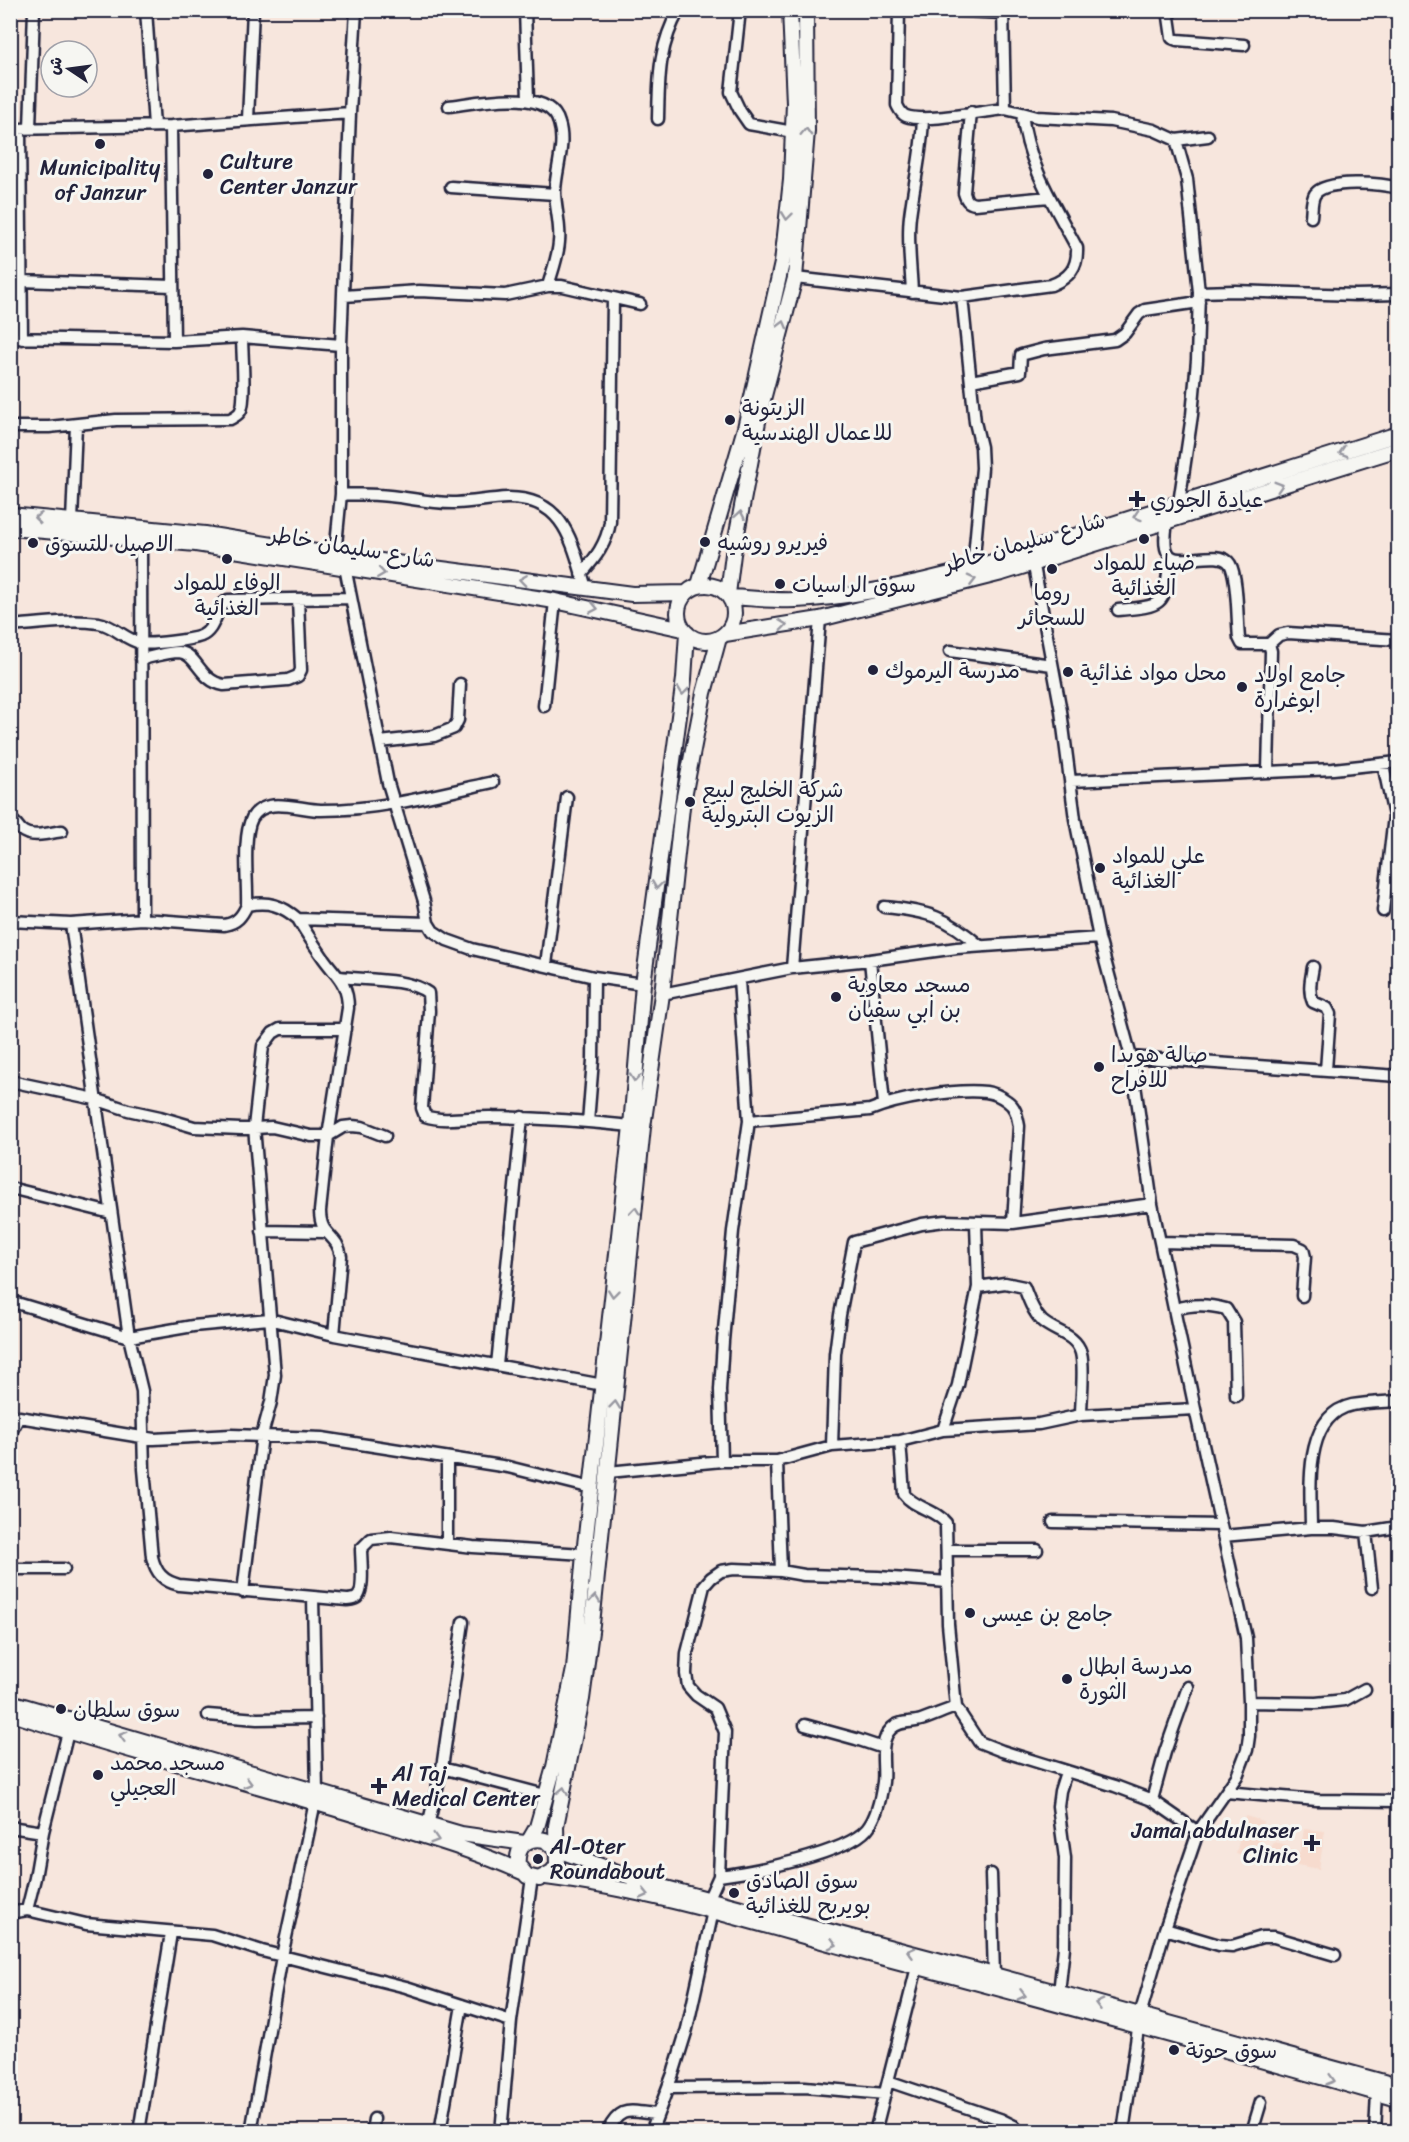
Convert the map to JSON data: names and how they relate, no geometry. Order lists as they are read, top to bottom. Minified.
{"streets":{"main road":["شارع سليمان خاطر"]},"places":{"other":["Municipality of Janzur","Culture Center Janzur","الزيتونة للاعمال الهندسية","ضياء للمواد الغذائية","فيريرو روشيه","الاصيل للتسوق","الوفاء للمواد الغذائية","روما للسجائر","سوق الراسيات","مدرسة اليرموك","محل مواد غذائية","جامع اولاد ابوغرارة","شركة الخليج لبيع الزيوت البترولية","علي للمواد الغذائية","مسجد معاوية بن ابي سفيان","صالة هويدا للافراح","جامع بن عيسى","مدرسة ابطال الثورة","سوق سلطان","مسجد محمد العجيلي","Al-Oter Roundabout","سوق الصادق بويربح للغذائية","سوق حوتة"],"health":["عيادة الجوري","Al Taj Medical Center","Jamal abdulnaser Clinic"]},"north":"left"}
